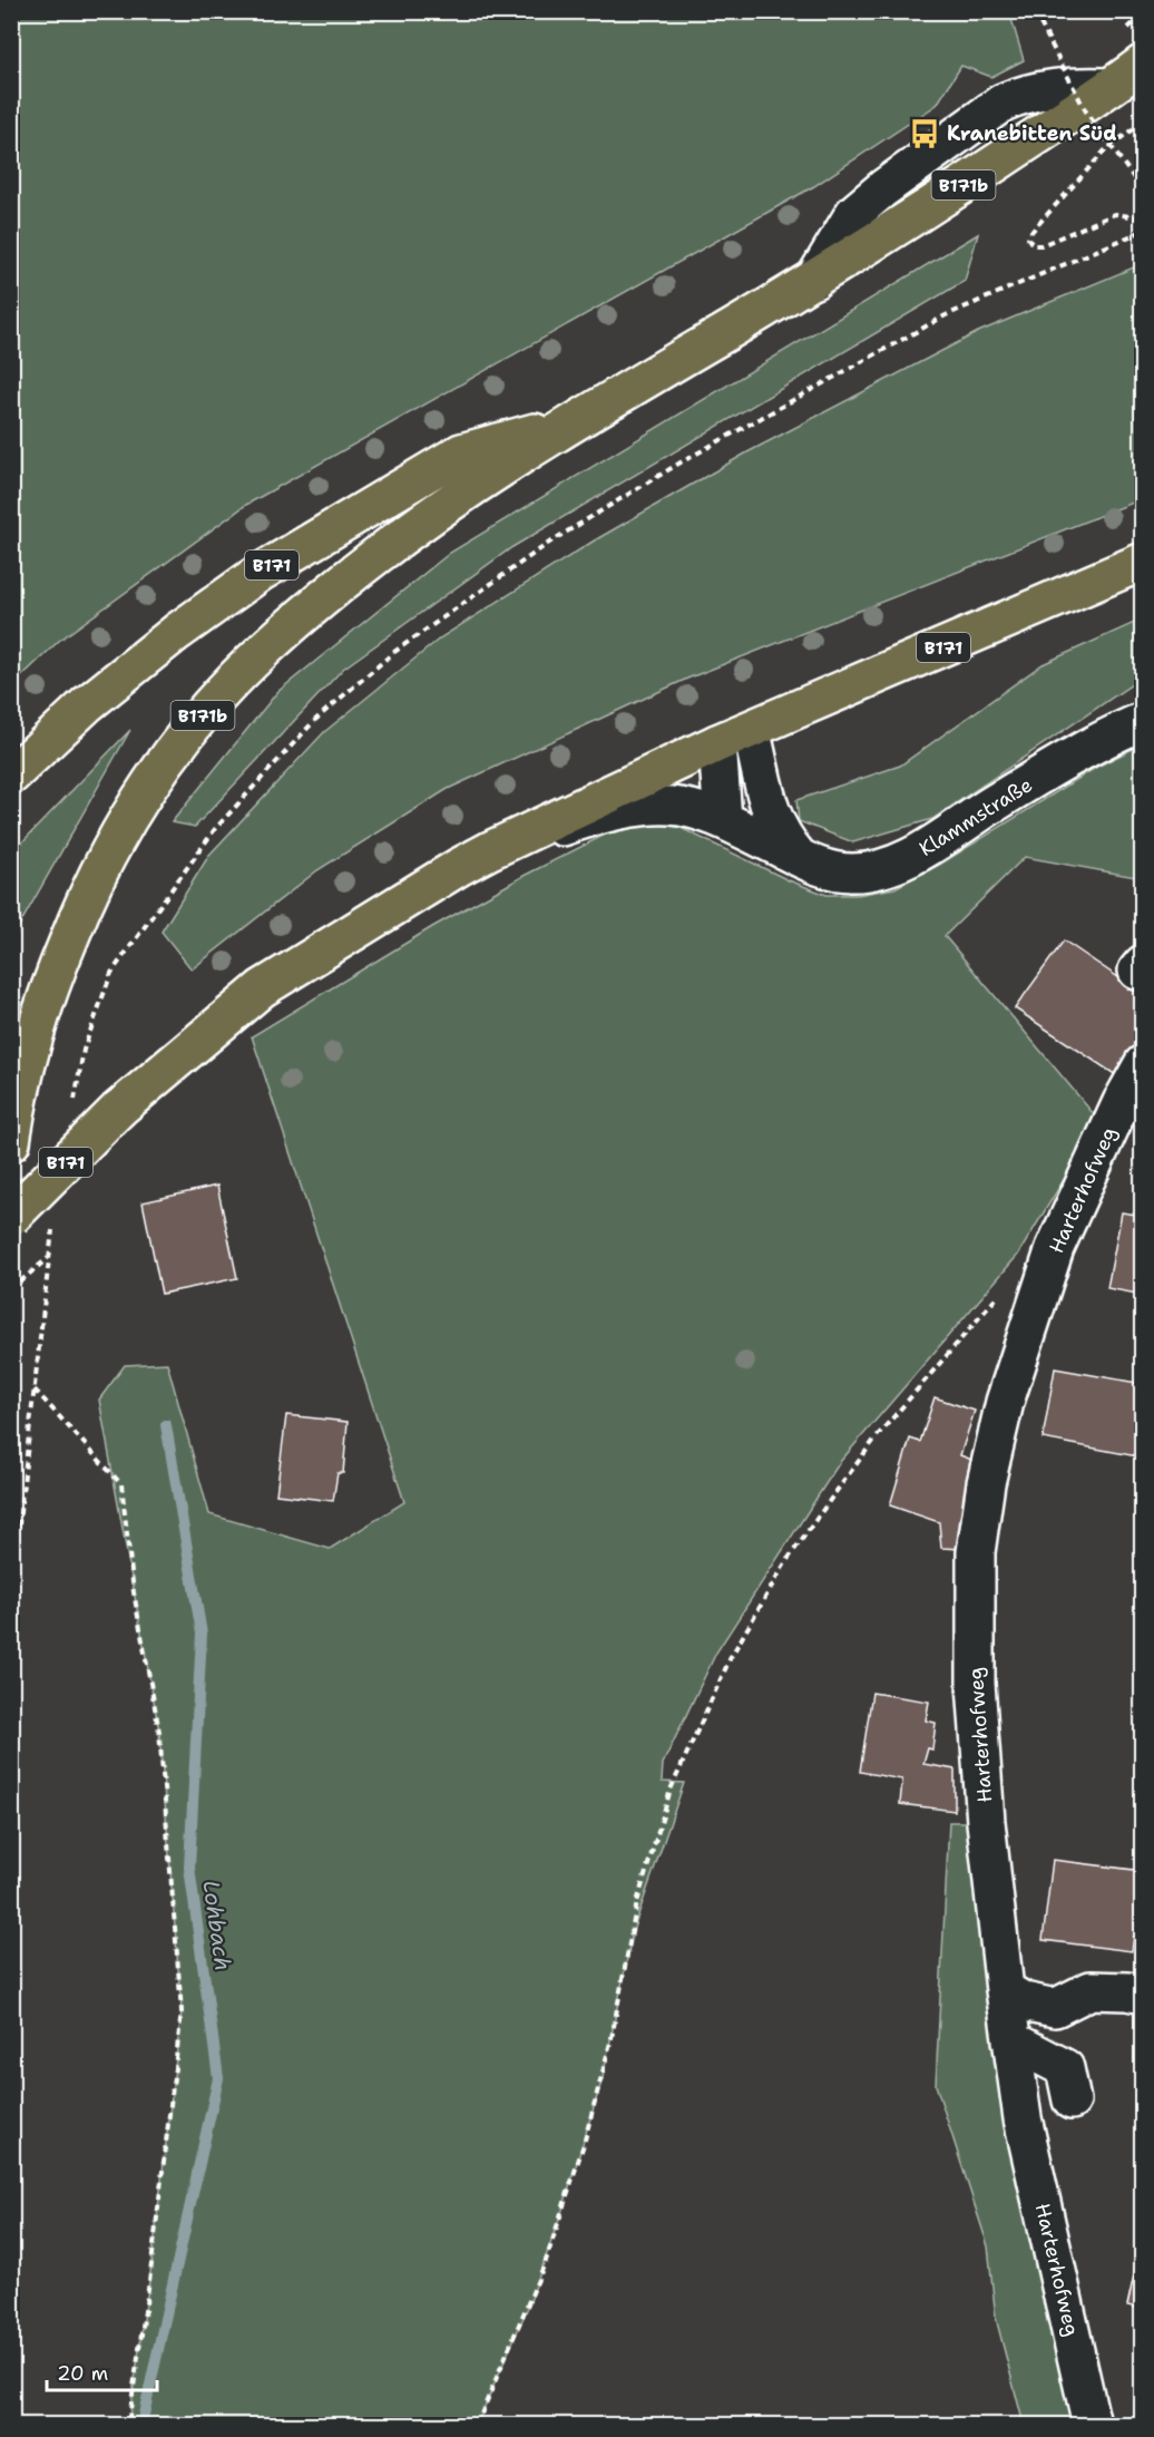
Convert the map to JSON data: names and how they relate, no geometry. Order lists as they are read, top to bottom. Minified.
{"streets":{"main road":["B171b","B171"],"street":["Klammstraße","Harterhofweg"]},"crossings":[["B171b","B171"],["B171","Klammstraße"]],"water":["Lohbach"],"places":{"bus stop":["Kranebitten Süd"]},"scale_bar":"20 m"}
